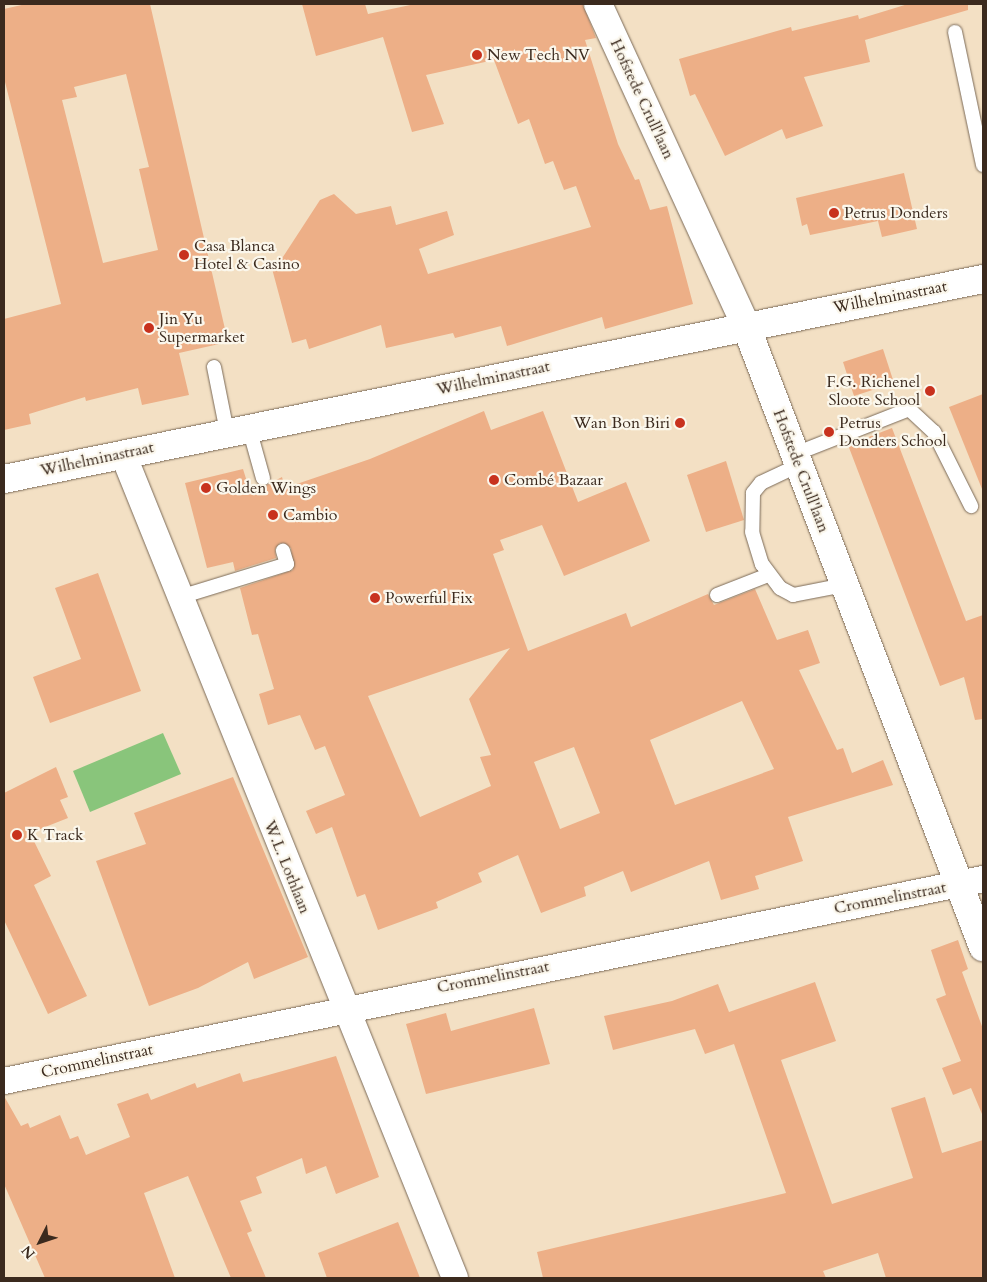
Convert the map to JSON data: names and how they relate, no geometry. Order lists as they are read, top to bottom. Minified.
{"streets":{"street":["Hofstede Crull'laan","Wilhelminastraat","W.L. Lothlaan","Crommelinstraat"]},"crossings":[["Hofstede Crull'laan","Wilhelminastraat"],["Hofstede Crull'laan","Crommelinstraat"],["Wilhelminastraat","W.L. Lothlaan"],["W.L. Lothlaan","Crommelinstraat"]],"places":["New Tech NV","Petrus Donders","Casa Blanca Hotel & Casino","Jin Yu Supermarket","F.G. Richenel Sloote School","Wan Bon Biri","Petrus Donders School","Combé Bazaar","Golden Wings","Cambio","Powerful Fix","K Track"],"north":"bottom left"}
